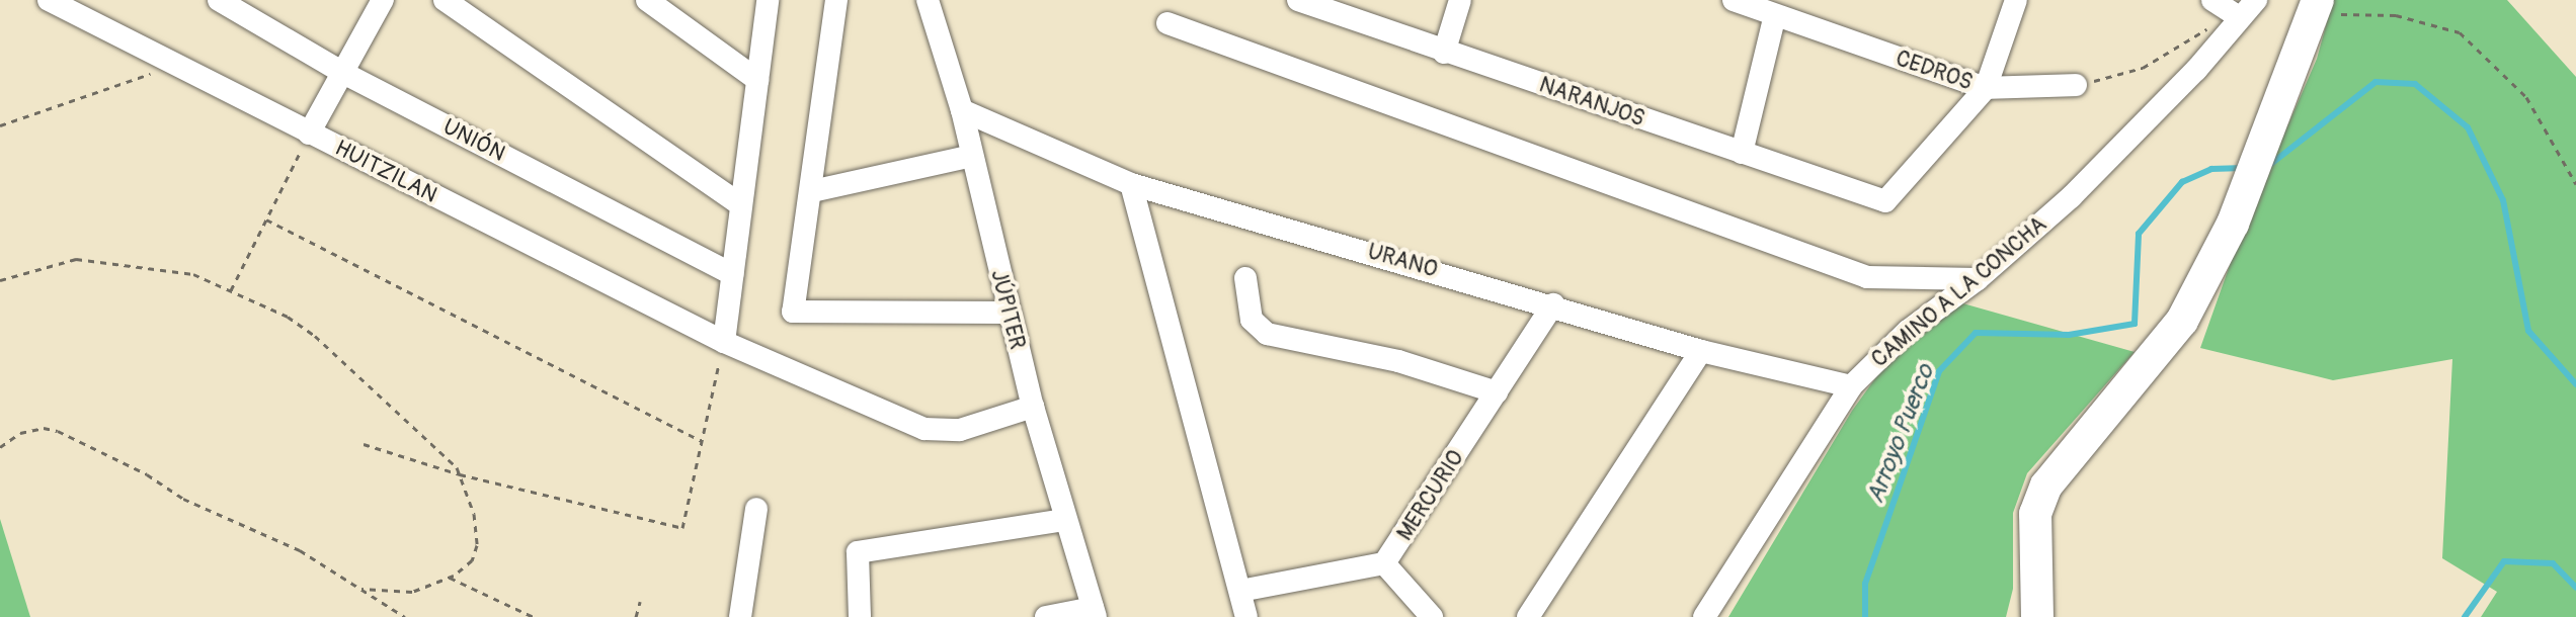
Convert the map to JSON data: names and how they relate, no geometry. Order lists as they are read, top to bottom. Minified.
{"streets":{"street":["CEDROS","NARANJOS","UNIÓN","HUITZILAN","URANO","CAMINO A LA CONCHA","JÚPITER","MERCURIO"]},"crossings":[["CEDROS","NARANJOS"],["HUITZILAN","JÚPITER"],["URANO","CAMINO A LA CONCHA"],["URANO","JÚPITER"],["URANO","MERCURIO"]],"water":["Arroyo Puerco"]}
